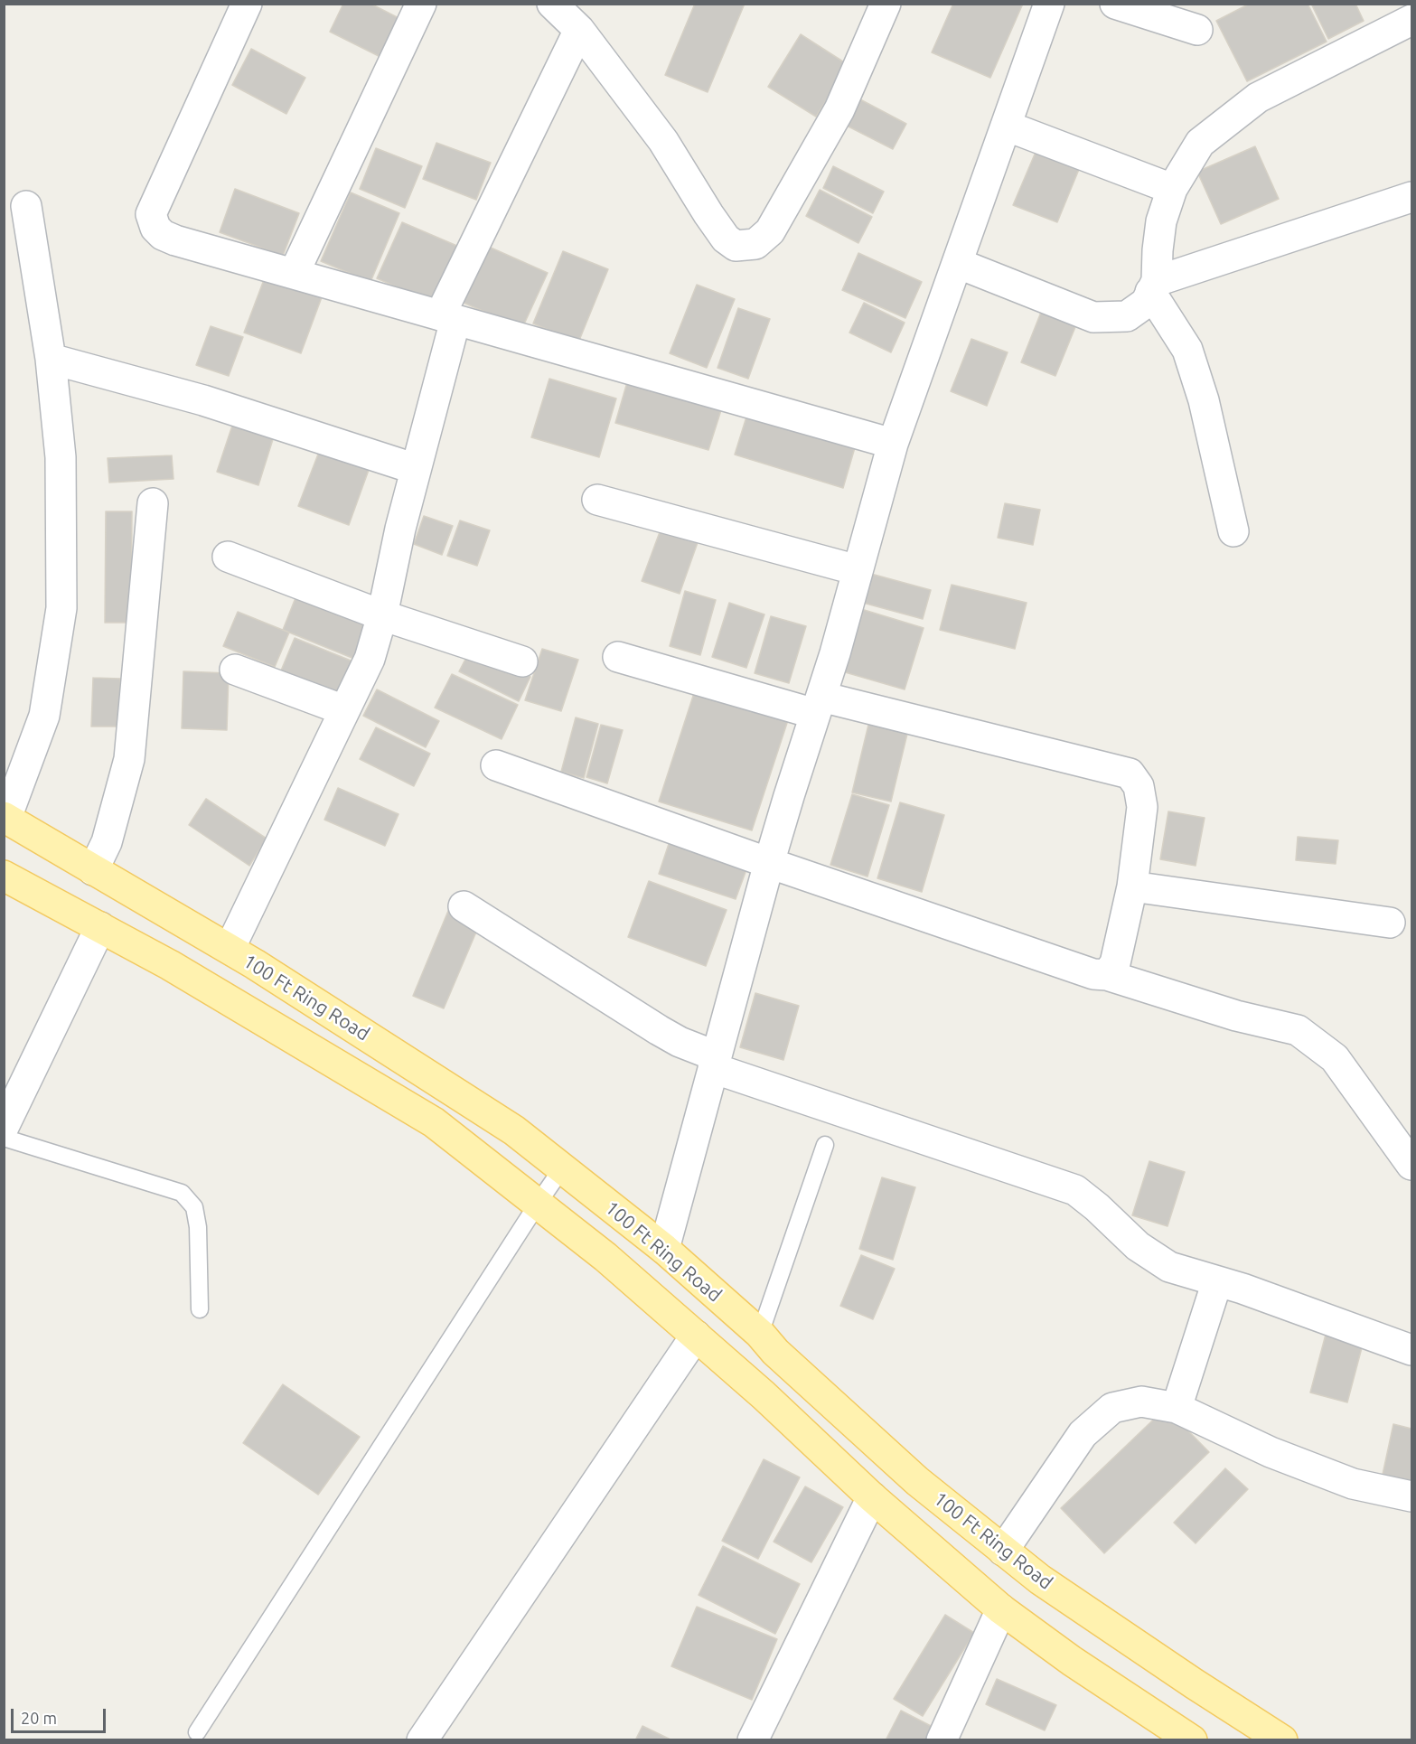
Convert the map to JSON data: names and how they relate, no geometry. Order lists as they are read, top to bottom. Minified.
{"streets":{"main road":["100 Ft Ring Road"]},"scale_bar":"20 m"}
